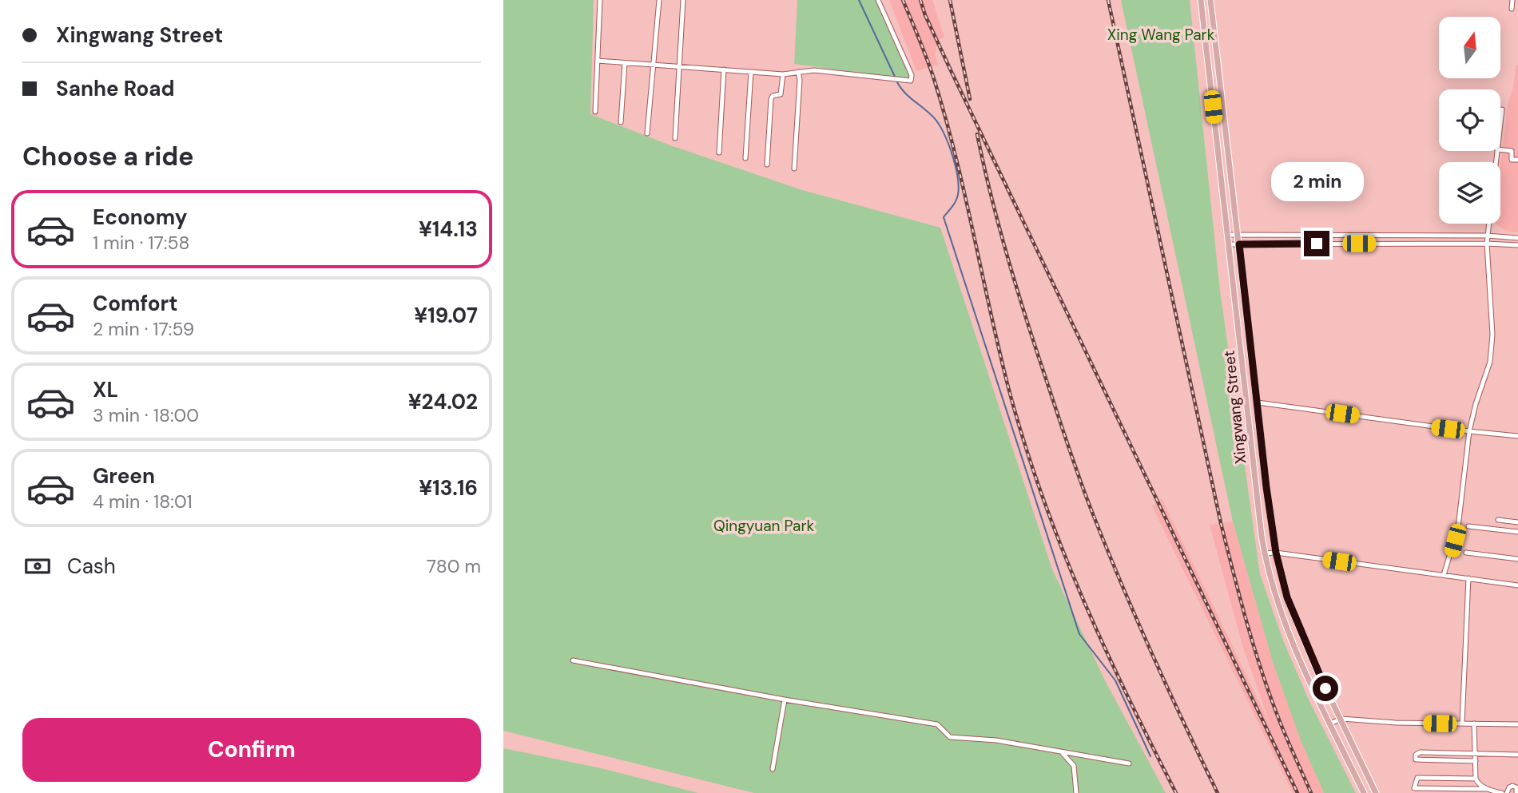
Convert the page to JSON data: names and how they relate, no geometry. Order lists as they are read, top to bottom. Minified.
{"streets":{"main road":["Xingwang Street"]},"parks":["Xing Wang Park","Qingyuan Park"],"north":"top","page":{"banner":["Xingwang Street","Sanhe Road"],"heading":"Choose a ride","bubble":"2 min","list":[{"name":"Economy","note":"1 min · 17:58","value":"¥14.13"},{"name":"Comfort","note":"2 min · 17:59","value":"¥19.07"},{"name":"XL","note":"3 min · 18:00","value":"¥24.02"},{"name":"Green","note":"4 min · 18:01","value":"¥13.16"}],"pay":["Cash","780 m"],"buttons":"Confirm"}}
